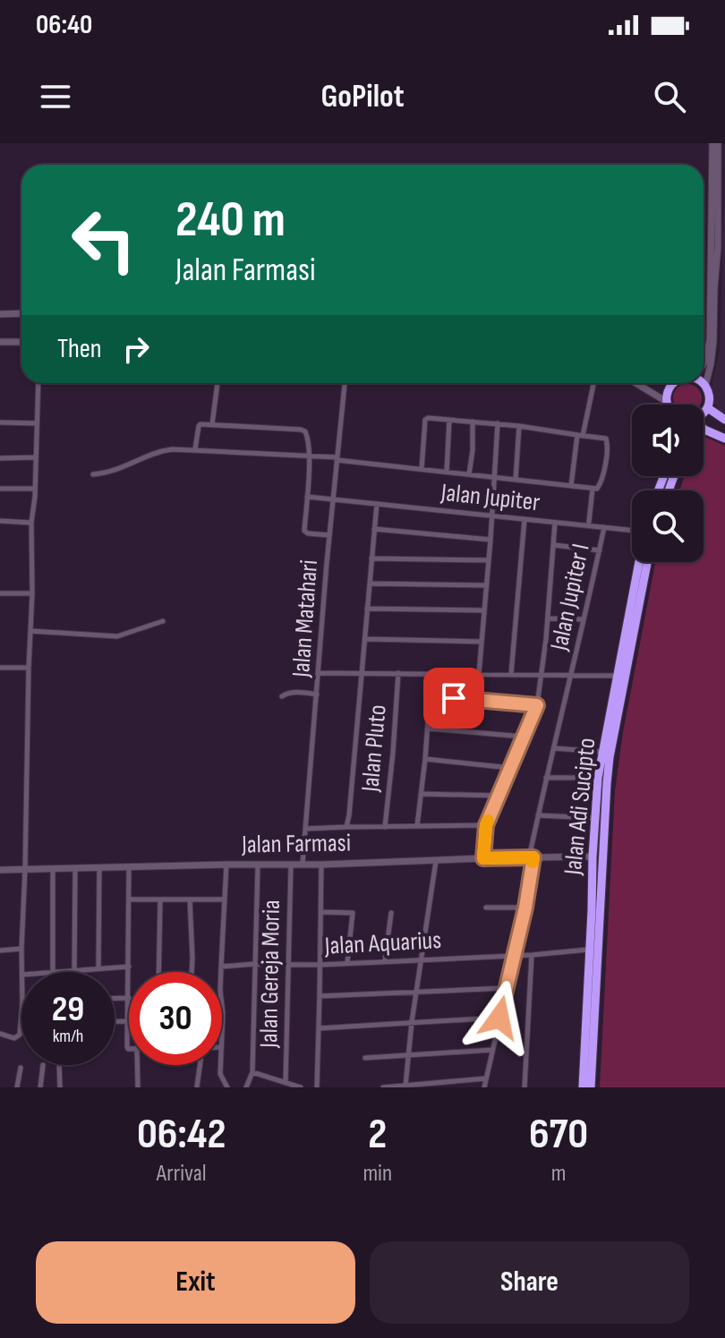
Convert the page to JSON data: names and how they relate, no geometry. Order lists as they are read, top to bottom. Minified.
{"streets":{"highway":["Jalan Adi Sucipto"],"street":["Jalan Jupiter","Jalan Jupiter I","Jalan Matahari","Jalan Pluto","Jalan Farmasi","Jalan Aquarius","Jalan Gereja Moria"]},"crossings":[["Jalan Jupiter","Jalan Jupiter I"],["Jalan Jupiter","Jalan Matahari"],["Jalan Jupiter I","Jalan Farmasi"],["Jalan Jupiter I","Jalan Aquarius"],["Jalan Matahari","Jalan Farmasi"],["Jalan Adi Sucipto","Jalan Farmasi"],["Jalan Adi Sucipto","Jalan Aquarius"],["Jalan Farmasi","Jalan Gereja Moria"],["Jalan Aquarius","Jalan Gereja Moria"]],"page":{"status":"06:40","header":"GoPilot","turn":["240 m","Jalan Farmasi"],"then":"Then","speed":"29 km/h","limit":"30","eta":["06:42","Arrival","2","min","670","m"],"buttons":["Exit","Share"]}}
